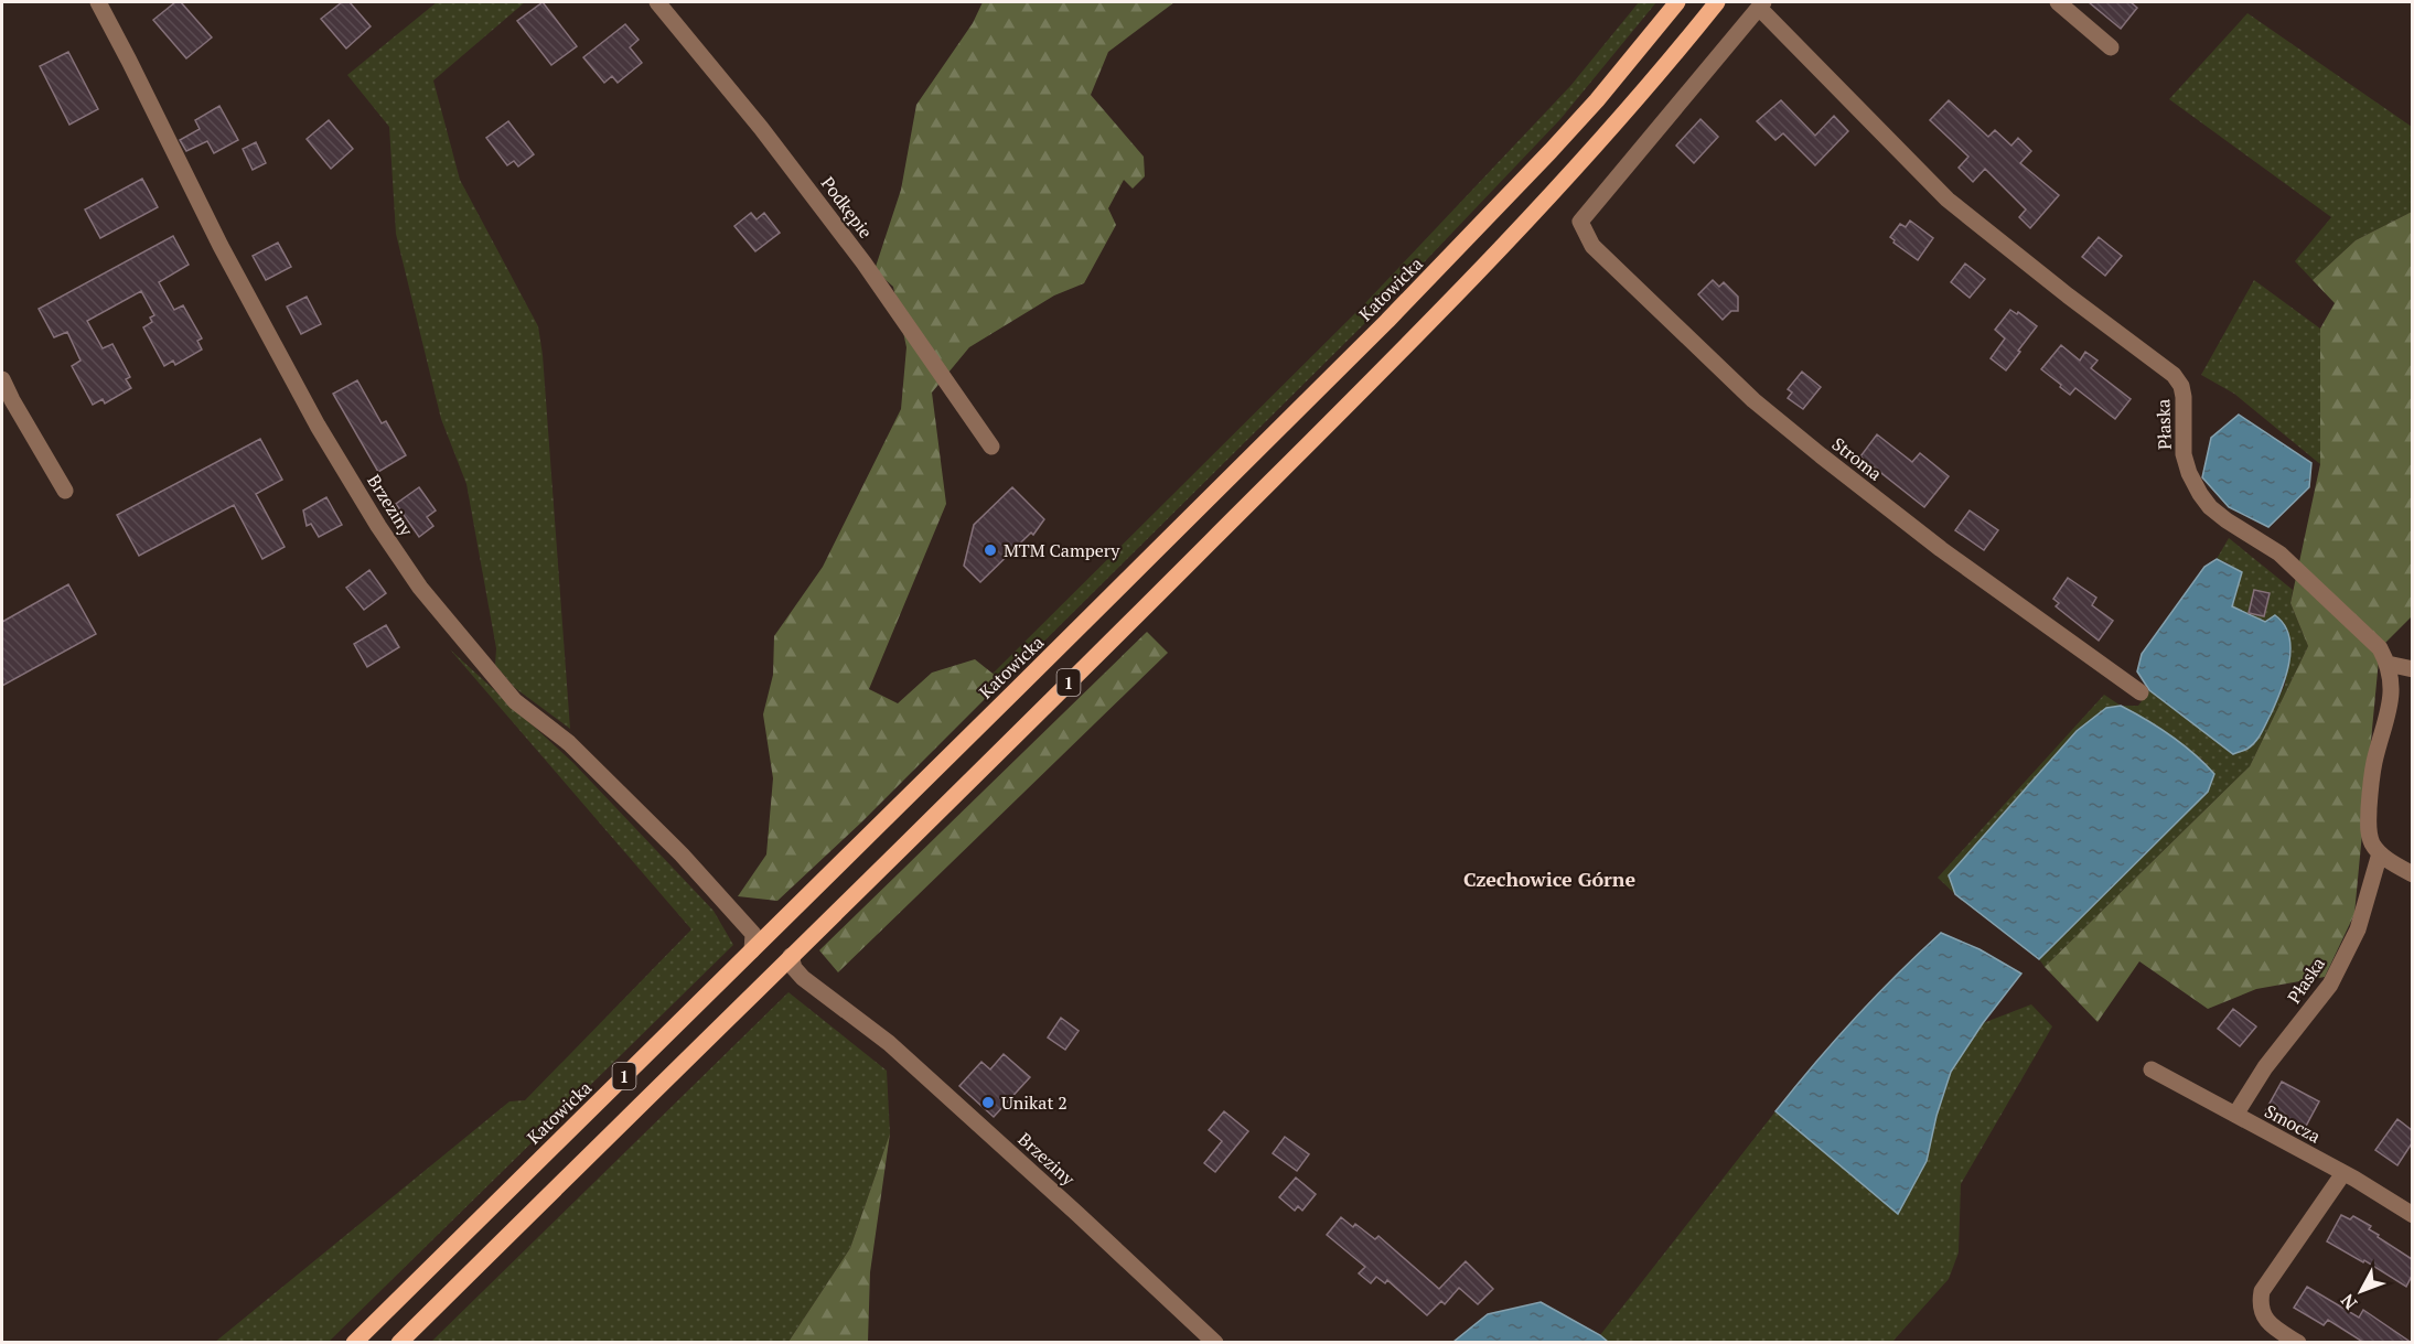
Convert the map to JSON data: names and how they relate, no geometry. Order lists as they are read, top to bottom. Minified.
{"streets":{"main road":["Katowicka","1"],"street":["Podkępie","Płaska","Stroma","Brzeziny","Smocza"]},"crossings":[["Katowicka","Brzeziny"],["Płaska","Stroma"],["Płaska","Smocza"],["Brzeziny","1"]],"districts":["Czechowice Górne"],"places":["MTM Campery","Unikat 2"],"north":"bottom left"}
